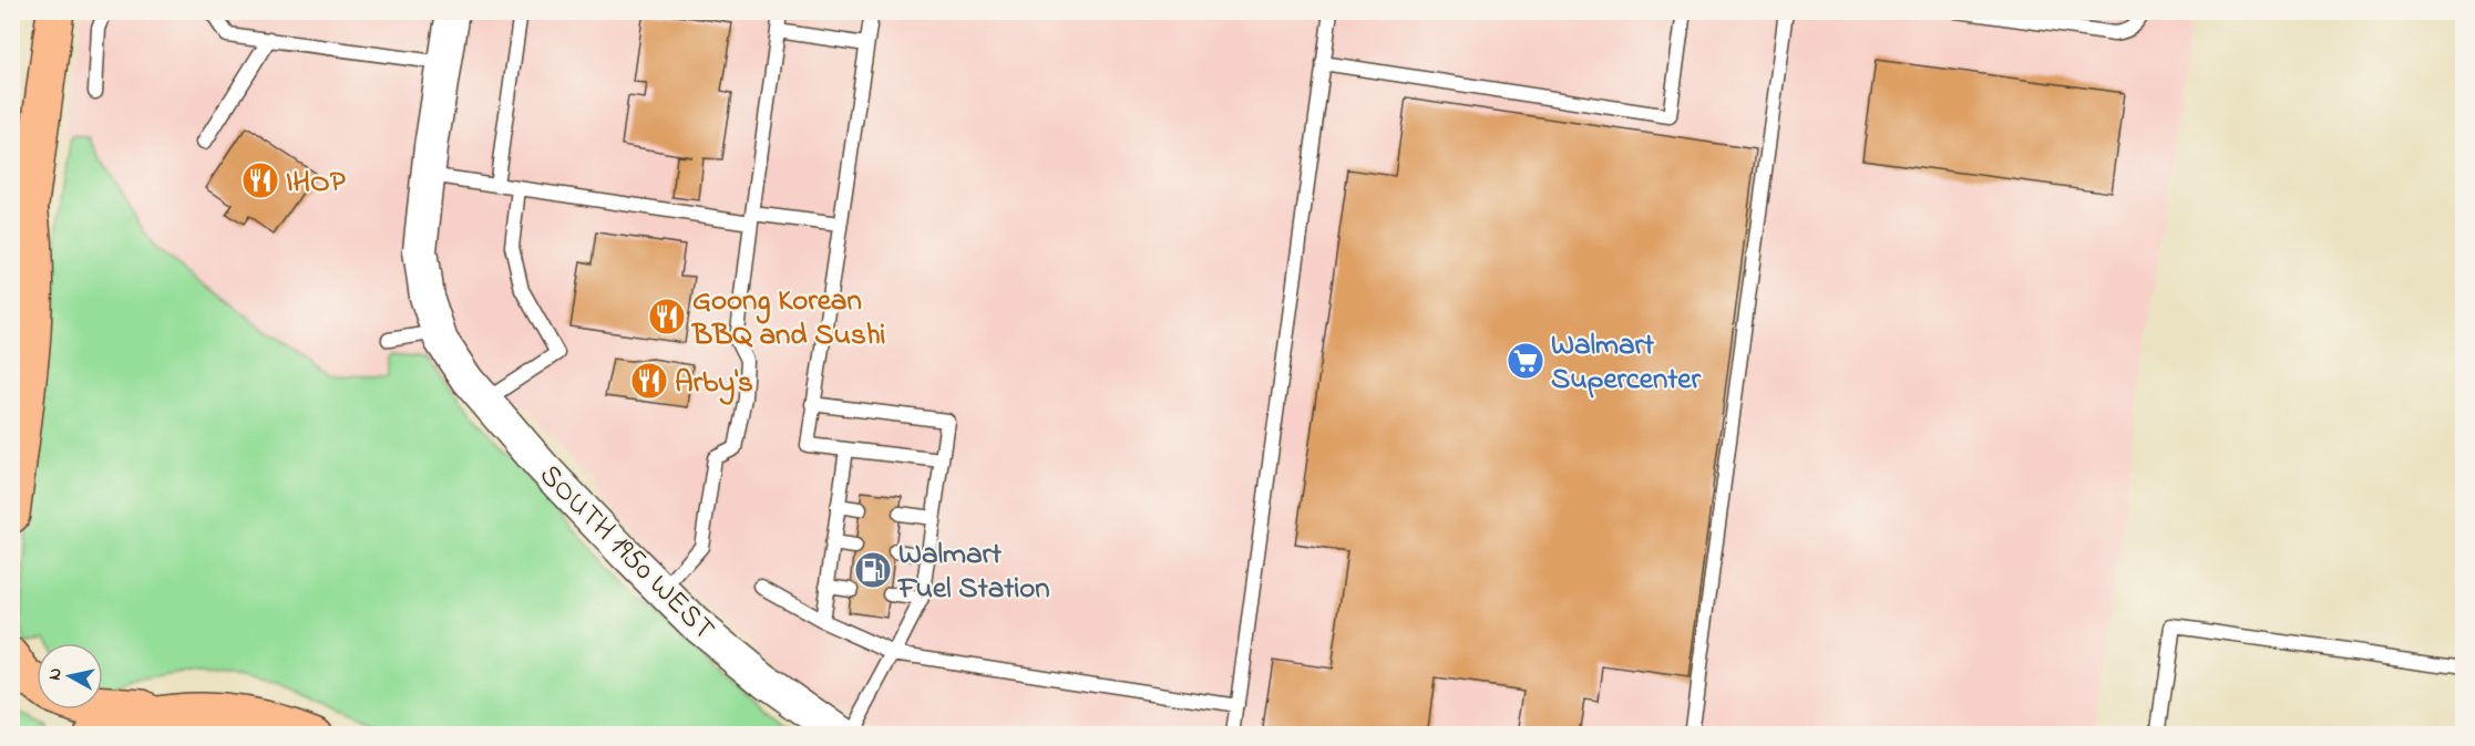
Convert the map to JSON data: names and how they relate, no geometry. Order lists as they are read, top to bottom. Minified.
{"streets":{"street":["SOUTH 1950 WEST"]},"places":{"restaurant":["IHOP","Goong Korean BBQ and Sushi","Arby's"],"supermarket":["Walmart Supercenter"],"fuel station":["Walmart Fuel Station"]},"north":"left"}
